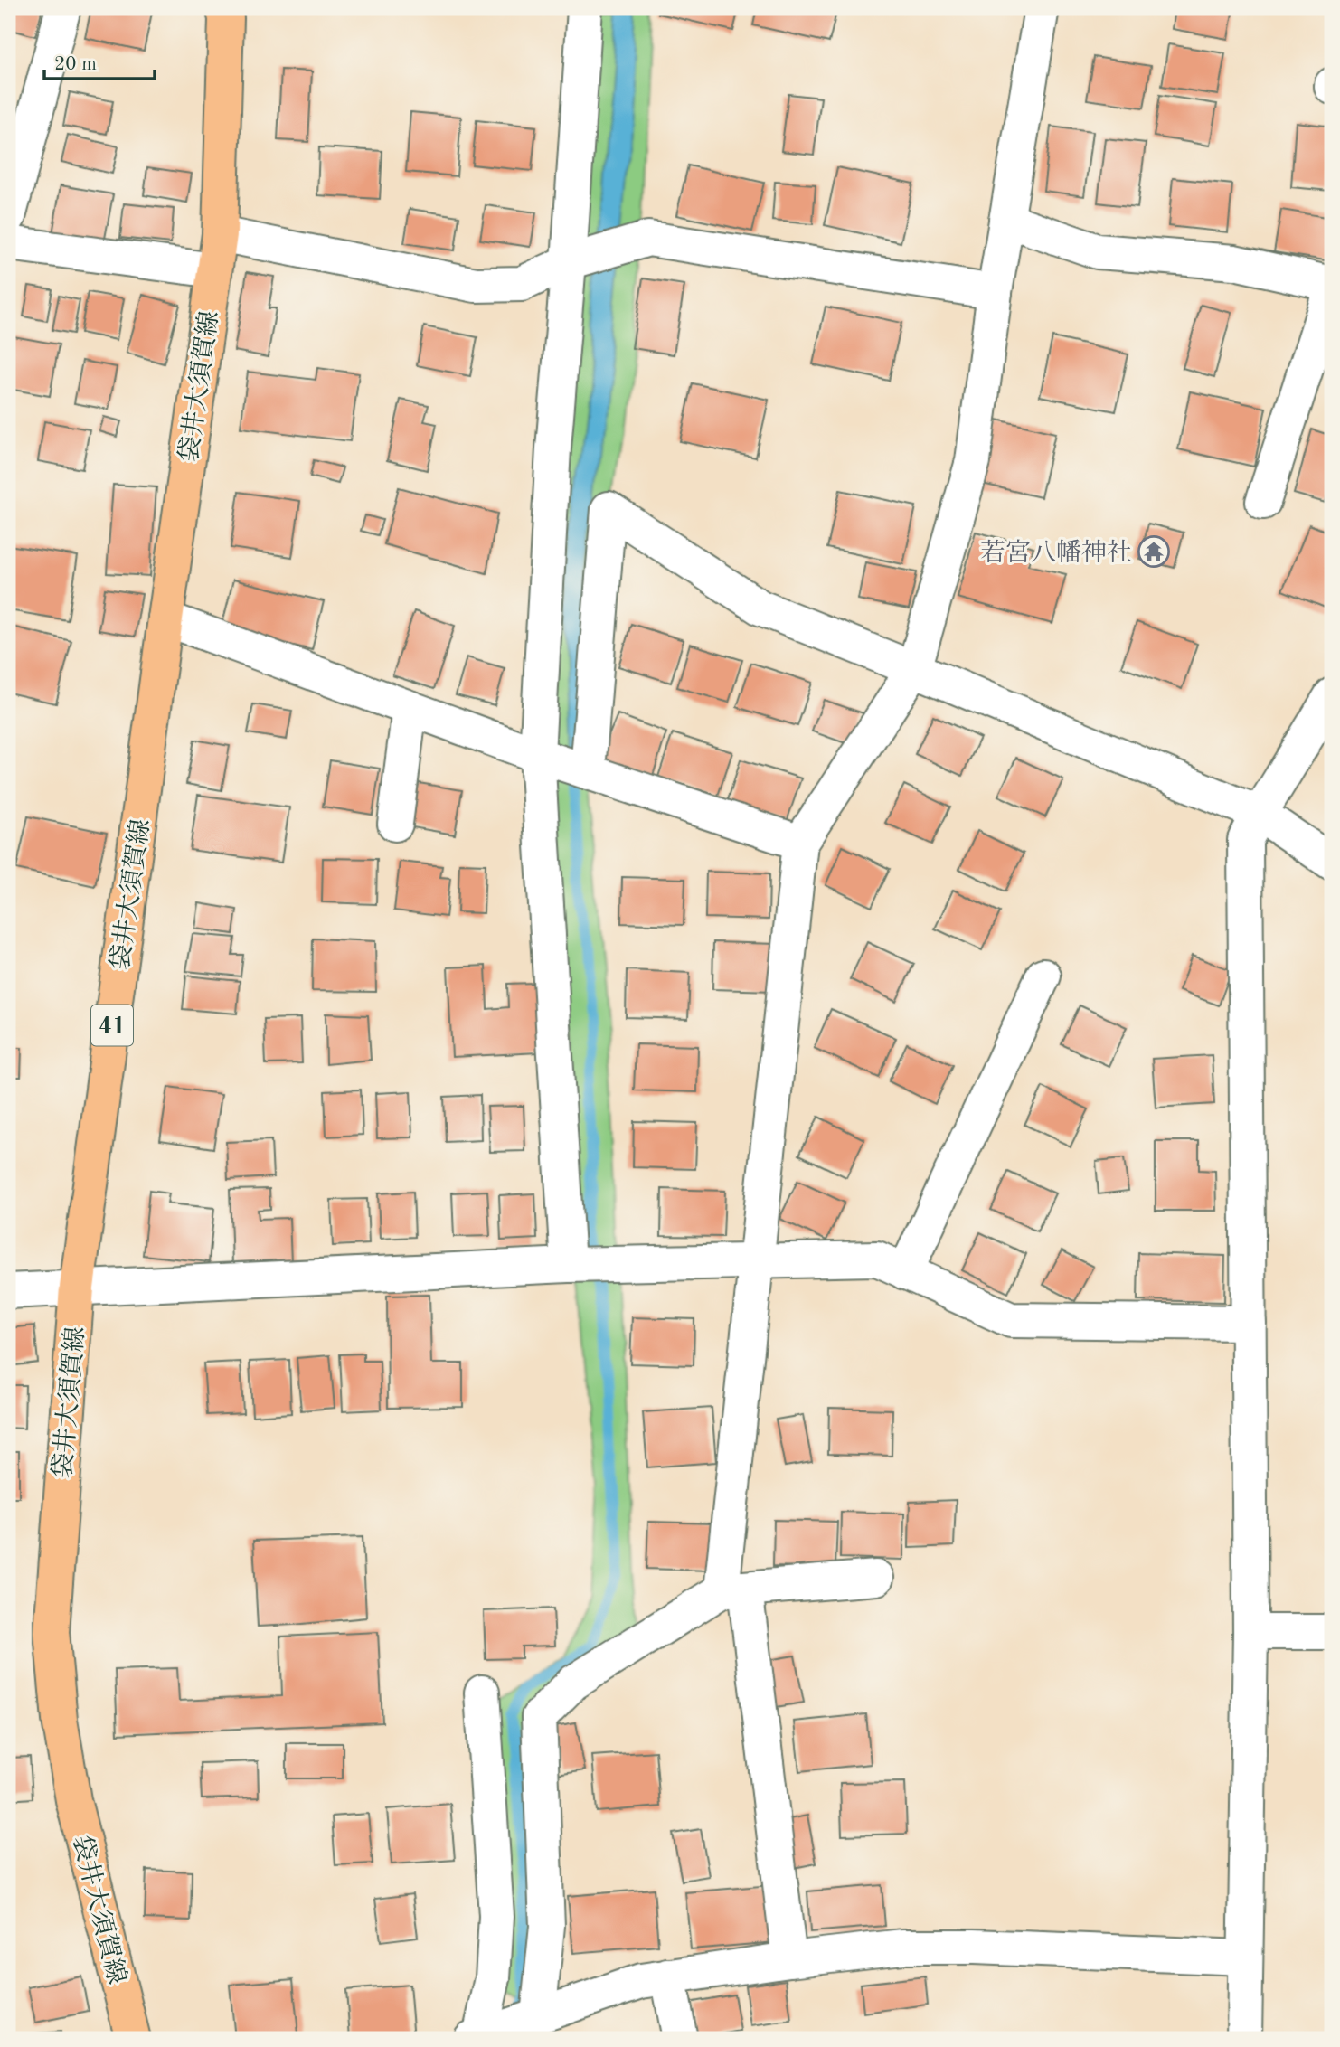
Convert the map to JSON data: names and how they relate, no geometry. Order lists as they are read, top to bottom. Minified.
{"streets":{"main road":["袋井大須賀線","41"]},"places":{"temple":["若宮八幡神社"]},"scale_bar":"20 m"}
